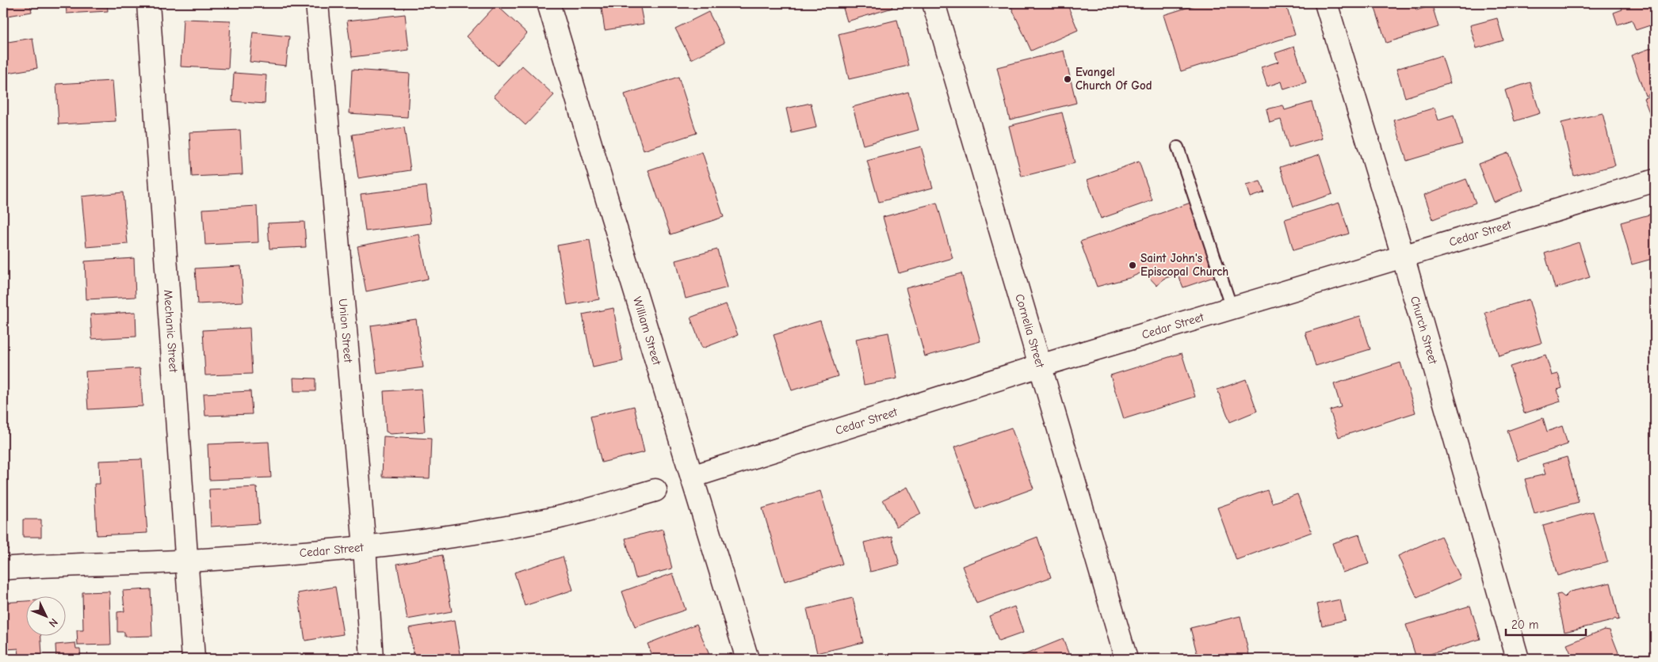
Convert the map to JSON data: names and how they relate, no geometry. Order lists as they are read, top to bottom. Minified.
{"streets":{"street":["Cedar Street","Church Street","Mechanic Street","Union Street","William Street","Cornelia Street"]},"crossings":[["Cedar Street","Church Street"],["Cedar Street","Mechanic Street"],["Cedar Street","Union Street"],["Cedar Street","William Street"],["Cedar Street","Cornelia Street"]],"places":["Evangel Church Of God","Saint John's Episcopal Church"],"scale_bar":"20 m","north":"bottom right"}
